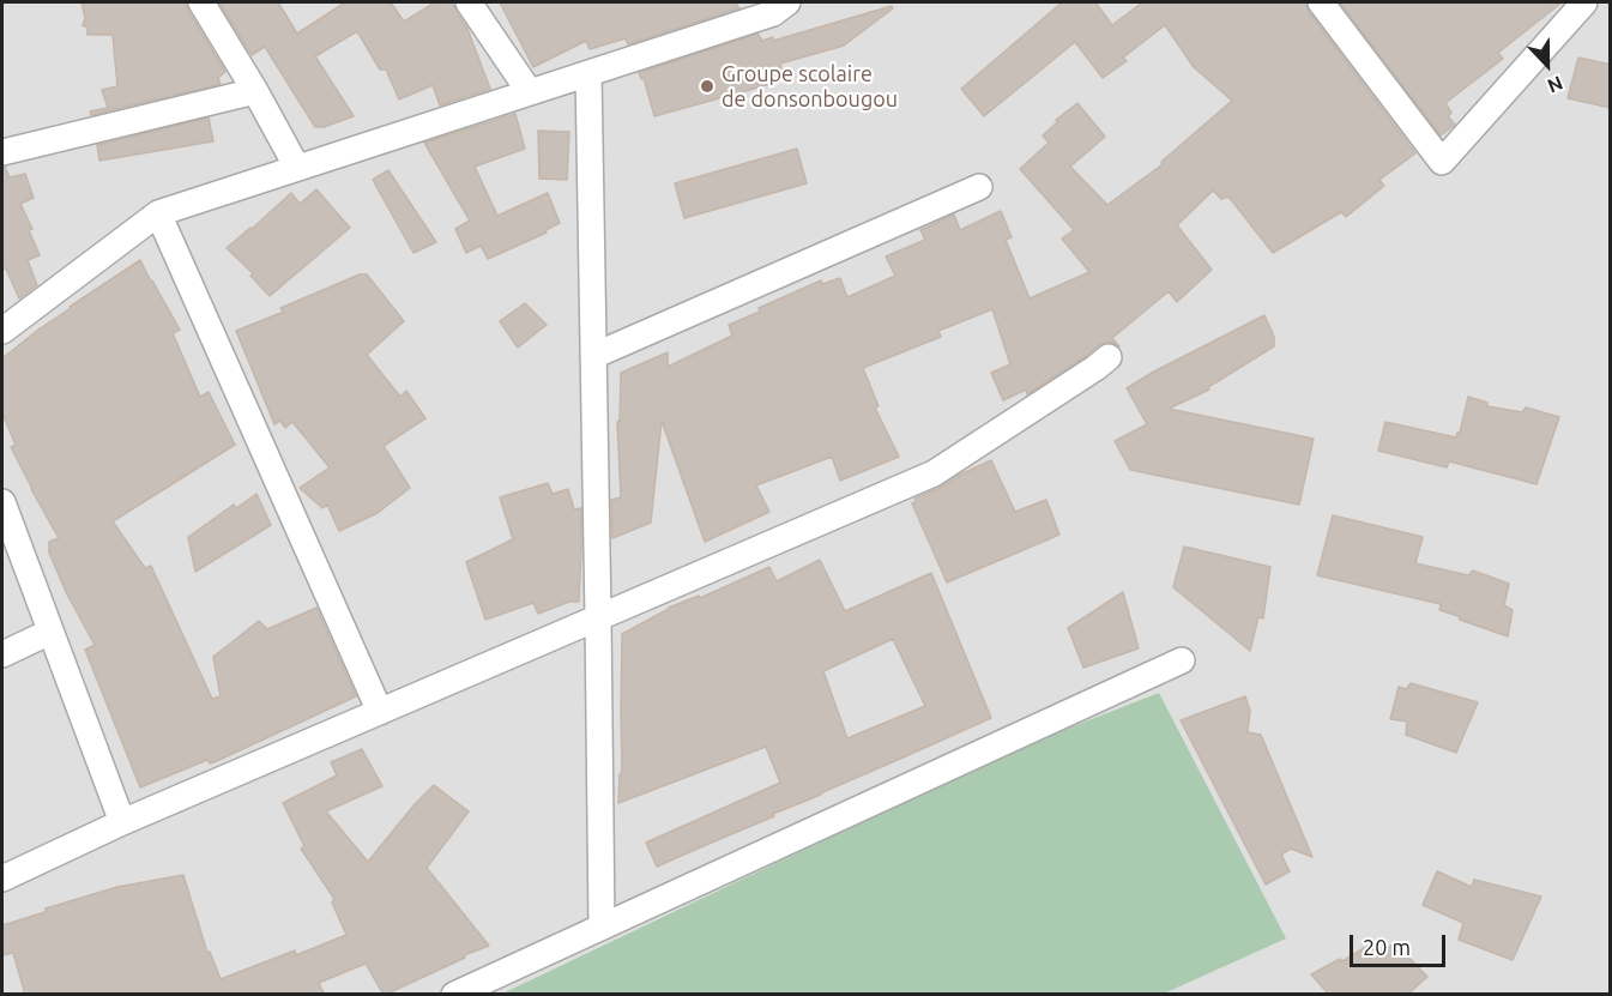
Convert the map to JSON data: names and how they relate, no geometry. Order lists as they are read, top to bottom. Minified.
{"places":["Groupe scolaire de donsonbougou"],"scale_bar":"20 m","north":"bottom"}
